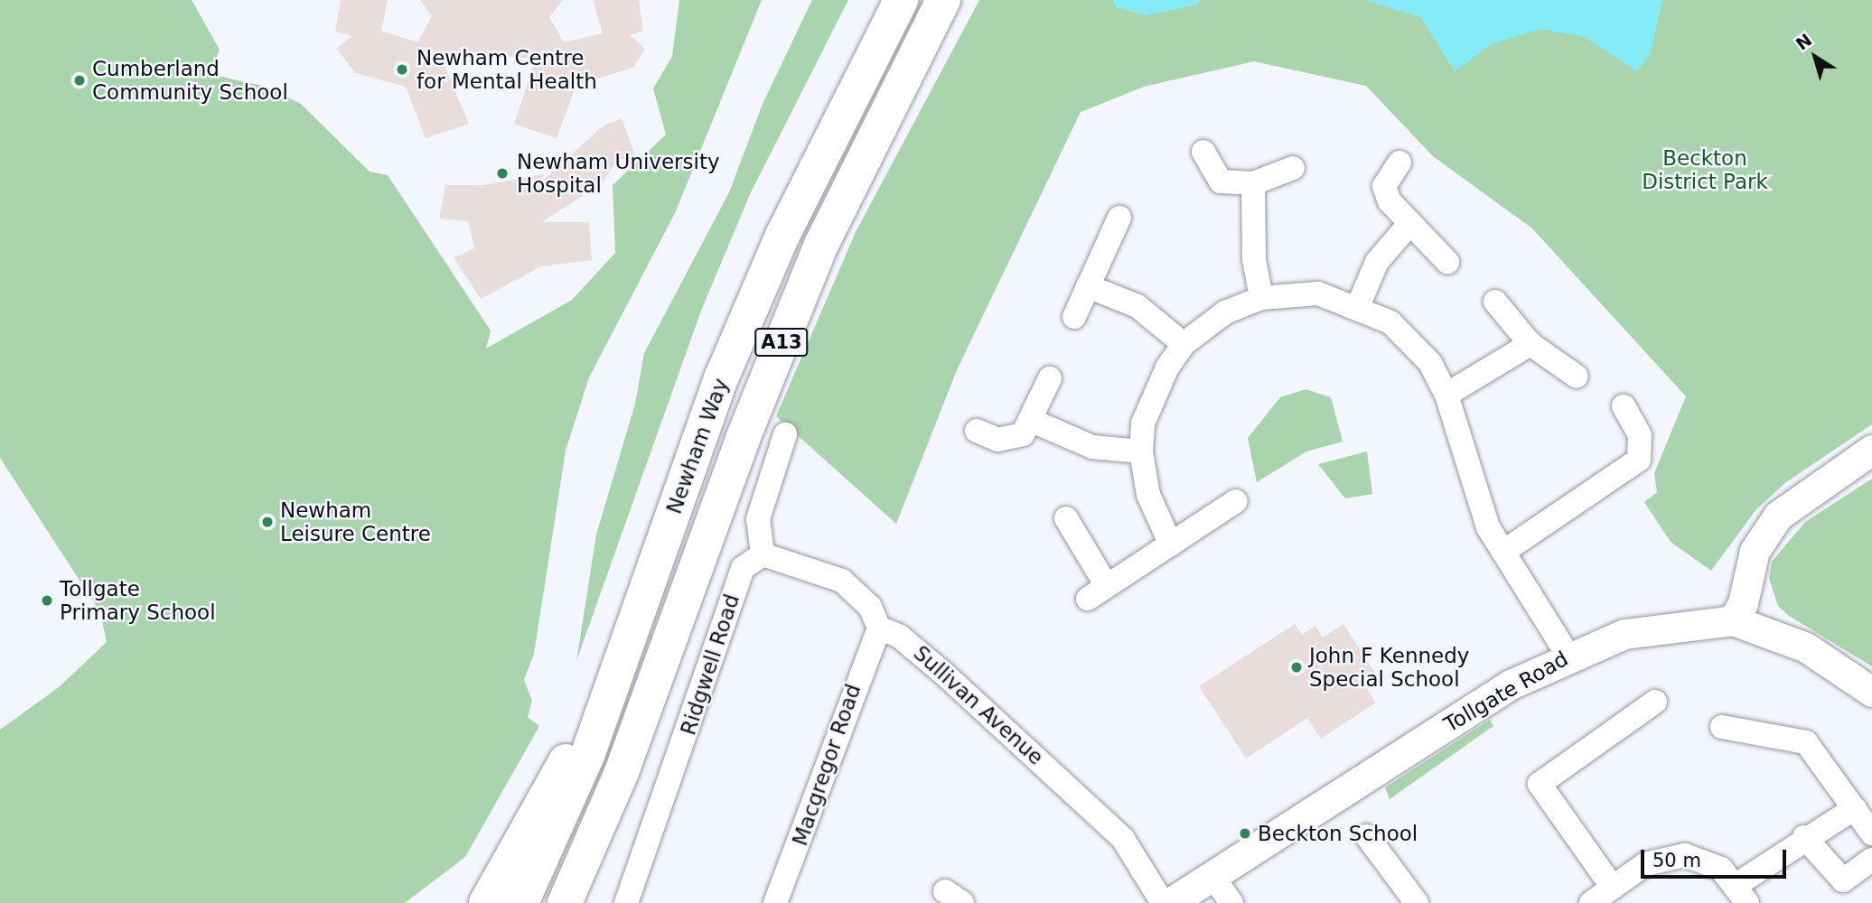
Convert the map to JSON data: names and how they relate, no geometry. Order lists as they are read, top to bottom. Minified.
{"streets":{"highway":["A13","Newham Way"],"street":["Ridgwell Road","Tollgate Road","Sullivan Avenue","Macgregor Road"]},"crossings":[["A13","Newham Way"],["Sullivan Avenue","Macgregor Road"]],"parks":["Beckton District Park"],"places":["Newham Centre for Mental Health","Cumberland Community School","Newham University Hospital","Newham Leisure Centre","Tollgate Primary School","John F Kennedy Special School","Beckton School"],"scale_bar":"50 m","north":"top left"}
